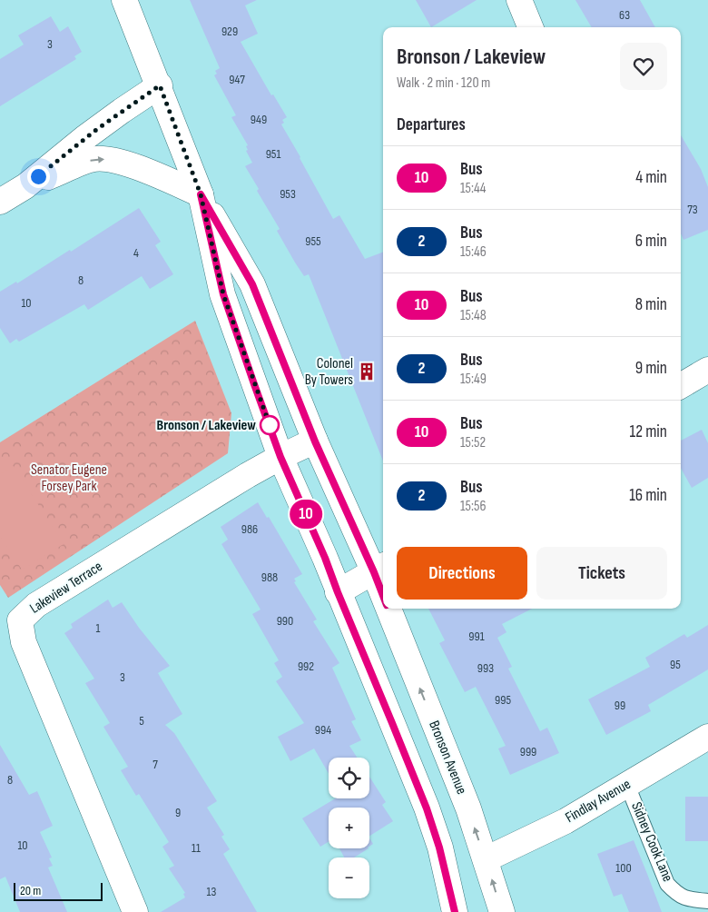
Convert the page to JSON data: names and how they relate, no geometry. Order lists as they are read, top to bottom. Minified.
{"streets":{"main road":["Lakeview Terrace","Bronson Avenue","Findlay Avenue"],"lane":["Sidney Cook Lane"]},"crossings":[["Lakeview Terrace","Bronson Avenue"],["Bronson Avenue","Findlay Avenue"],["Findlay Avenue","Sidney Cook Lane"]],"parks":["Senator Eugene Forsey Park"],"places":{"building":["Colonel By Towers"],"other":["Bronson / Lakeview"]},"lines":["bus line 10"],"house_numbers":["63","929","3","947","949","951","953","73","955","4","8","10","986","988","990","1","991","95","992","993","3","995","99","5","994","999","7","8","9","10","11","100","13"],"scale_bar":"20 m","page":{"on_map":"10","heading":[["Bronson / Lakeview","Walk · 2 min · 120 m"],"Departures"],"list":[{"mark":"10","name":"Bus","note":"15:44","value":"4 min"},{"mark":"2","name":"Bus","note":"15:46","value":"6 min"},{"mark":"10","name":"Bus","note":"15:48","value":"8 min"},{"mark":"2","name":"Bus","note":"15:49","value":"9 min"},{"mark":"10","name":"Bus","note":"15:52","value":"12 min"},{"mark":"2","name":"Bus","note":"15:56","value":"16 min"}],"buttons":["Directions","Tickets"],"map_buttons":["+","−"],"scale":"20 m"}}
